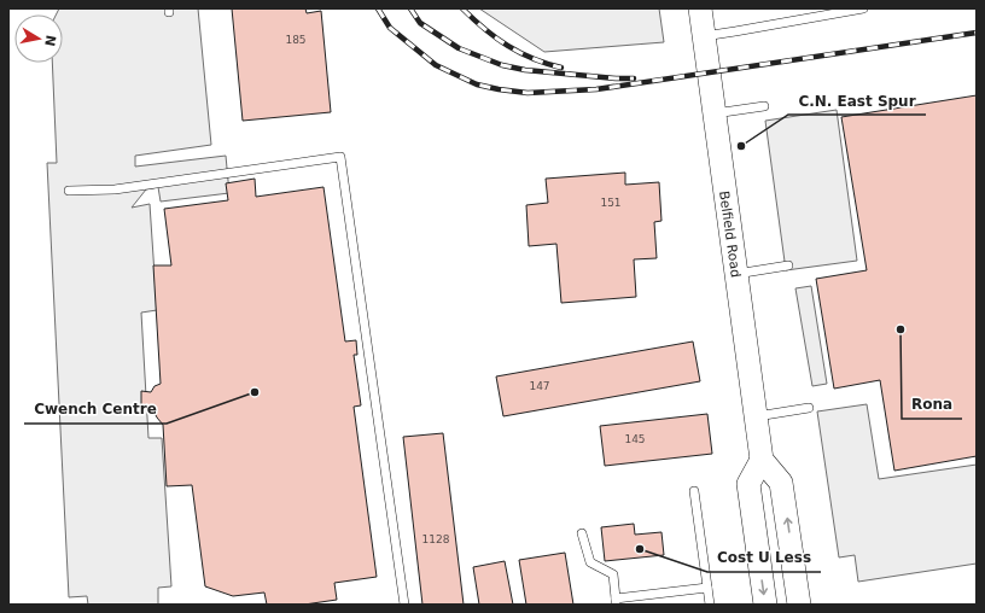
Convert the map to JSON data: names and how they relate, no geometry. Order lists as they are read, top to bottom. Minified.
{"streets":{"main road":["Belfield Road"]},"places":["C.N. East Spur","Rona","Cwench Centre","Cost U Less"],"house_numbers":["185","151","147","145","1128"],"north":"right"}
